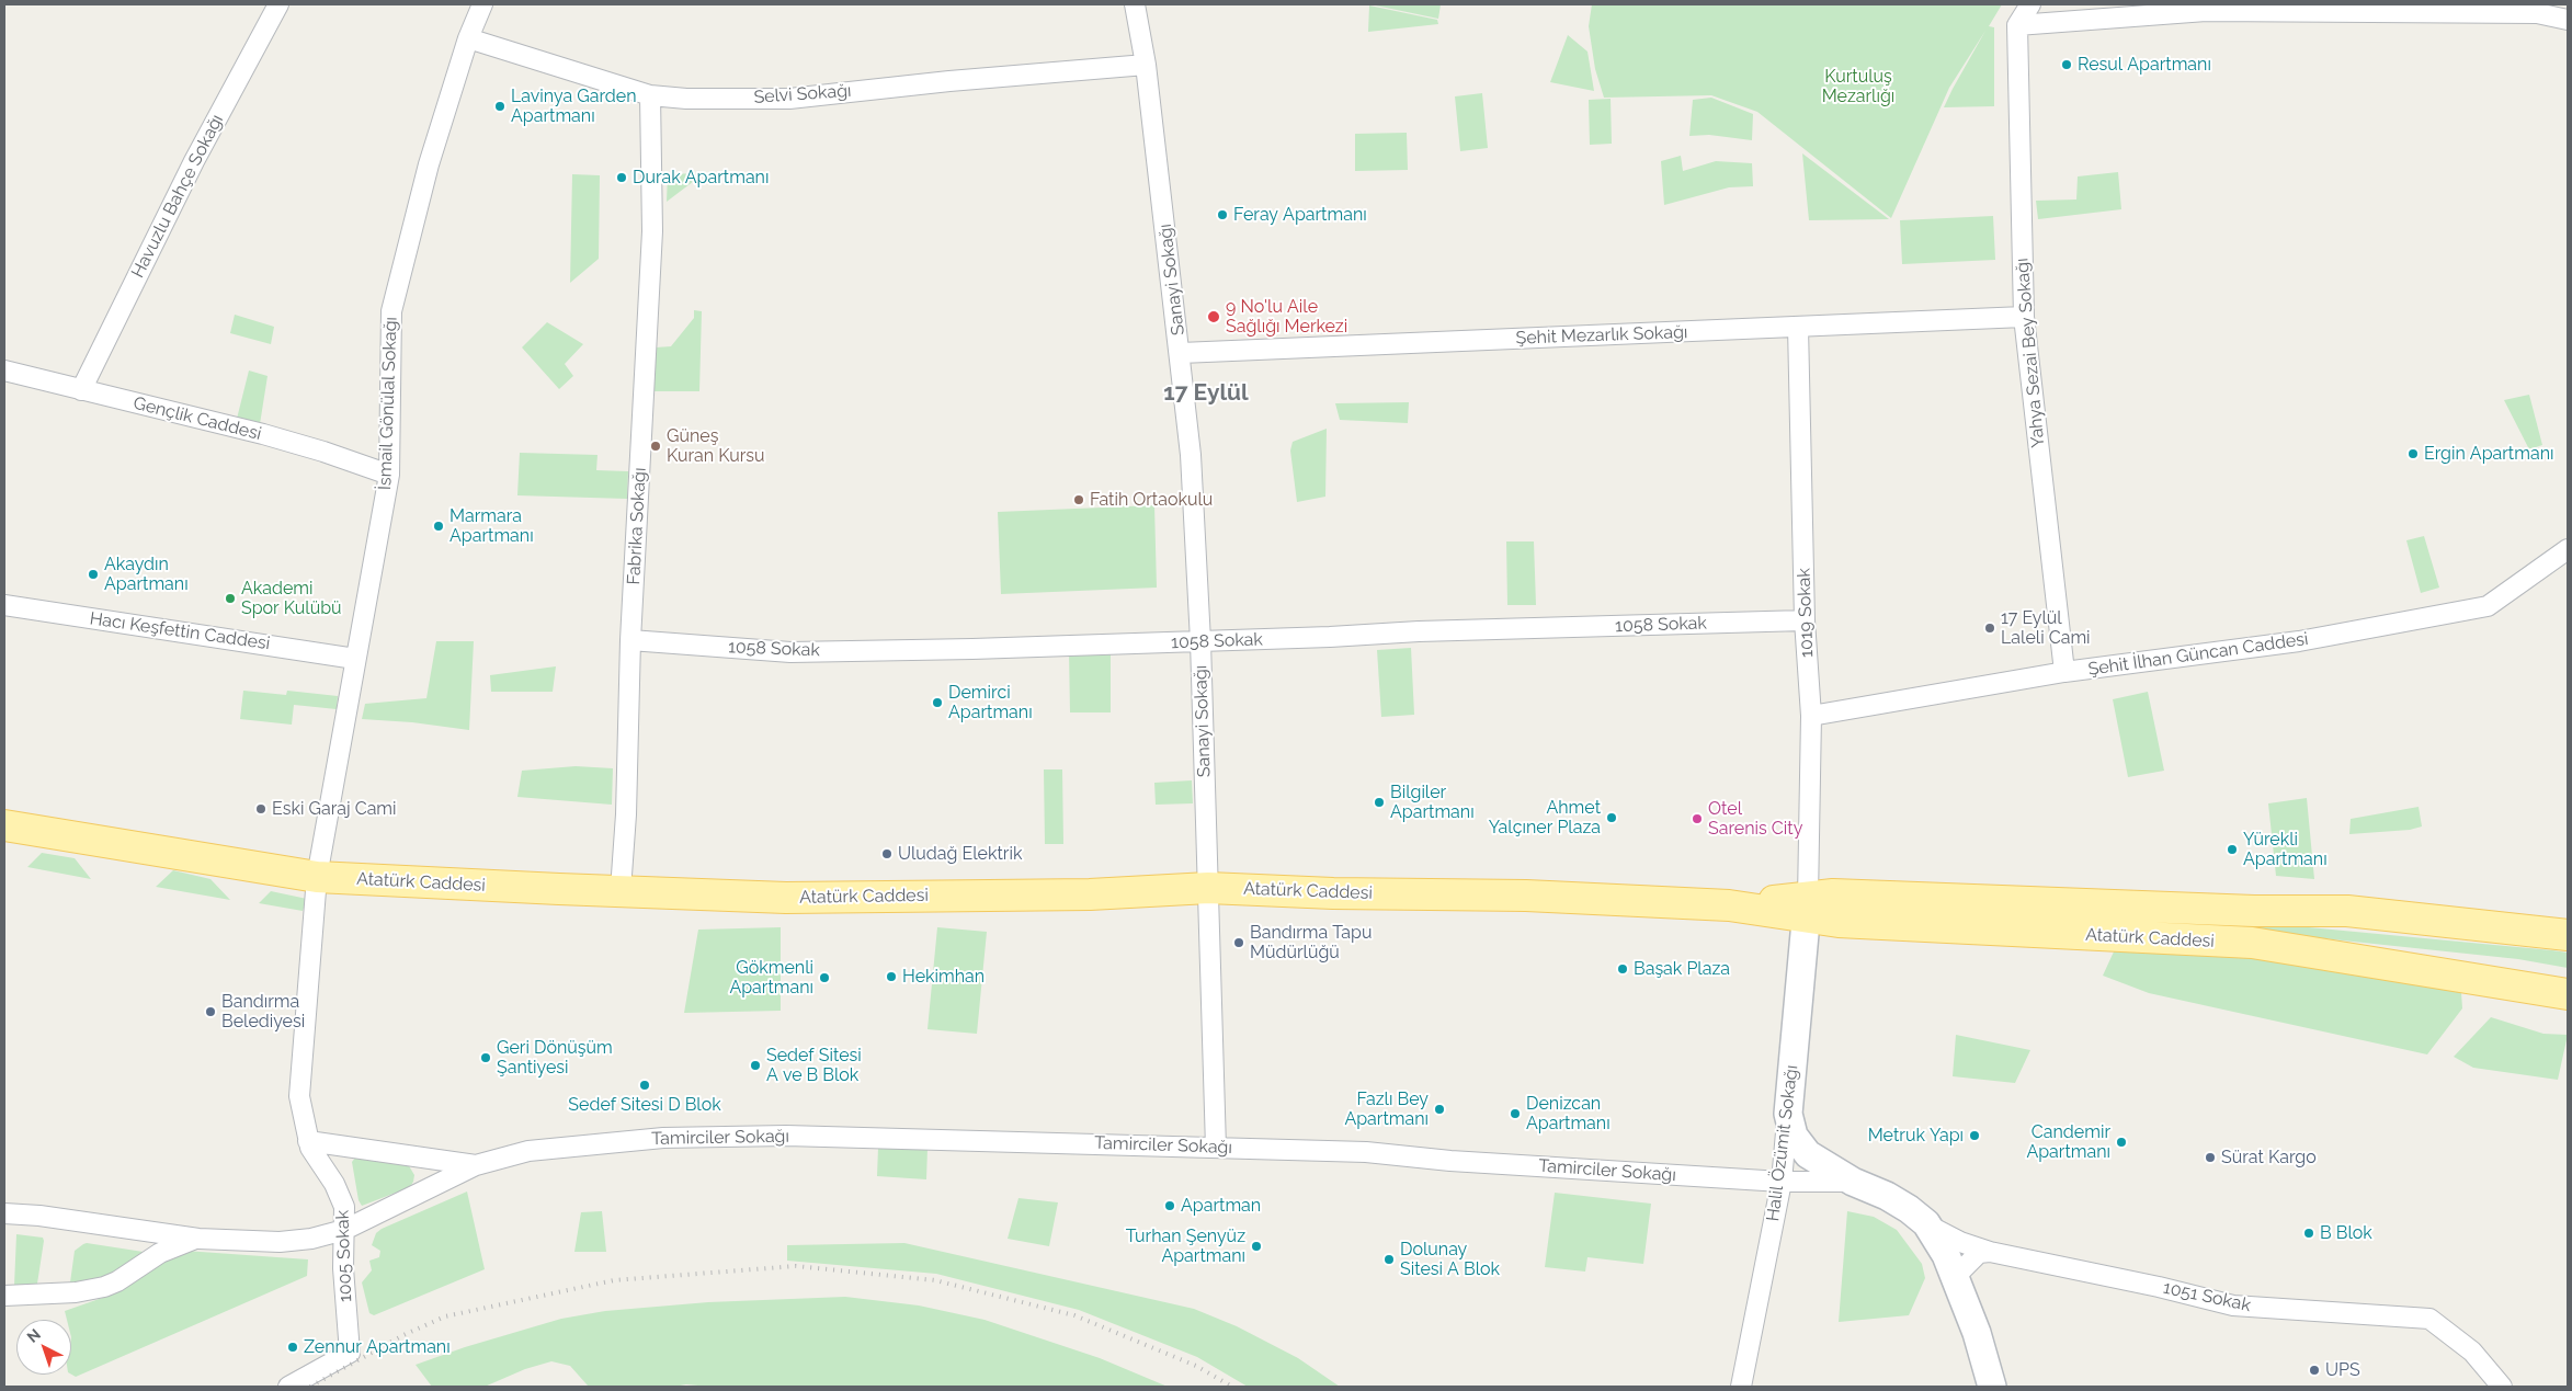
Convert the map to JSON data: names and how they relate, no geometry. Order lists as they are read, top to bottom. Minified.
{"streets":{"main road":["Atatürk Caddesi","Tamirciler Sokağı","Halil Özümit Sokağı"],"street":["Selvi Sokağı","Havuzlu Bahçe Sokağı","Sanayi Sokağı","Şehit Mezarlık Sokağı","Yahya Sezai Bey Sokağı","İsmail Gönülal Sokağı","Gençlik Caddesi","Fabrika Sokağı","1019 Sokak","1058 Sokak","Hacı Keşfettin Caddesi","Şehit İlhan Güncan Caddesi","1005 Sokak","1051 Sokak"]},"crossings":[["Selvi Sokağı","Sanayi Sokağı"],["Selvi Sokağı","İsmail Gönülal Sokağı"],["Selvi Sokağı","Fabrika Sokağı"],["Havuzlu Bahçe Sokağı","Gençlik Caddesi"],["Sanayi Sokağı","Şehit Mezarlık Sokağı"],["Sanayi Sokağı","1058 Sokak"],["Sanayi Sokağı","Atatürk Caddesi"],["Sanayi Sokağı","Tamirciler Sokağı"],["Şehit Mezarlık Sokağı","Yahya Sezai Bey Sokağı"],["Şehit Mezarlık Sokağı","1019 Sokak"],["Yahya Sezai Bey Sokağı","Şehit İlhan Güncan Caddesi"],["İsmail Gönülal Sokağı","Gençlik Caddesi"],["İsmail Gönülal Sokağı","Hacı Keşfettin Caddesi"],["İsmail Gönülal Sokağı","Atatürk Caddesi"],["İsmail Gönülal Sokağı","1005 Sokak"],["Fabrika Sokağı","1058 Sokak"],["Fabrika Sokağı","Atatürk Caddesi"],["1019 Sokak","1058 Sokak"],["1019 Sokak","Şehit İlhan Güncan Caddesi"],["1019 Sokak","Atatürk Caddesi"],["1019 Sokak","Halil Özümit Sokağı"],["Atatürk Caddesi","Halil Özümit Sokağı"],["Atatürk Caddesi","1005 Sokak"],["Tamirciler Sokağı","Halil Özümit Sokağı"],["Tamirciler Sokağı","1005 Sokak"],["Tamirciler Sokağı","1051 Sokak"]],"districts":["17 Eylül"],"parks":["Kurtuluş Mezarlığı"],"places":["Resul Apartmanı","Lavinya Garden Apartmanı","Durak Apartmanı","Feray Apartmanı","9 No'lu Aile Sağlığı Merkezi","Güneş Kuran Kursu","Ergin Apartmanı","Fatih Ortaokulu","Marmara Apartmanı","Akaydın Apartmanı","Akademi Spor Kulübü","17 Eylül Laleli Cami","Demirci Apartmanı","Bilgiler Apartmanı","Eski Garaj Cami","Ahmet Yalçıner Plaza","Otel Sarenis City","Yürekli Apartmanı","Uludağ Elektrik","Bandırma Tapu Müdürlüğü","Başak Plaza","Hekimhan","Gökmenli Apartmanı","Bandırma Belediyesi","Geri Dönüşüm Şantiyesi","Sedef Sitesi A ve B Blok","Sedef Sitesi D Blok","Fazlı Bey Apartmanı","Denizcan Apartmanı","Metruk Yapı","Candemir Apartmanı","Sürat Kargo","Apartman","B Blok","Turhan Şenyüz Apartmanı","Dolunay Sitesi A Blok","Zennur Apartmanı","UPS"],"north":"top left"}
